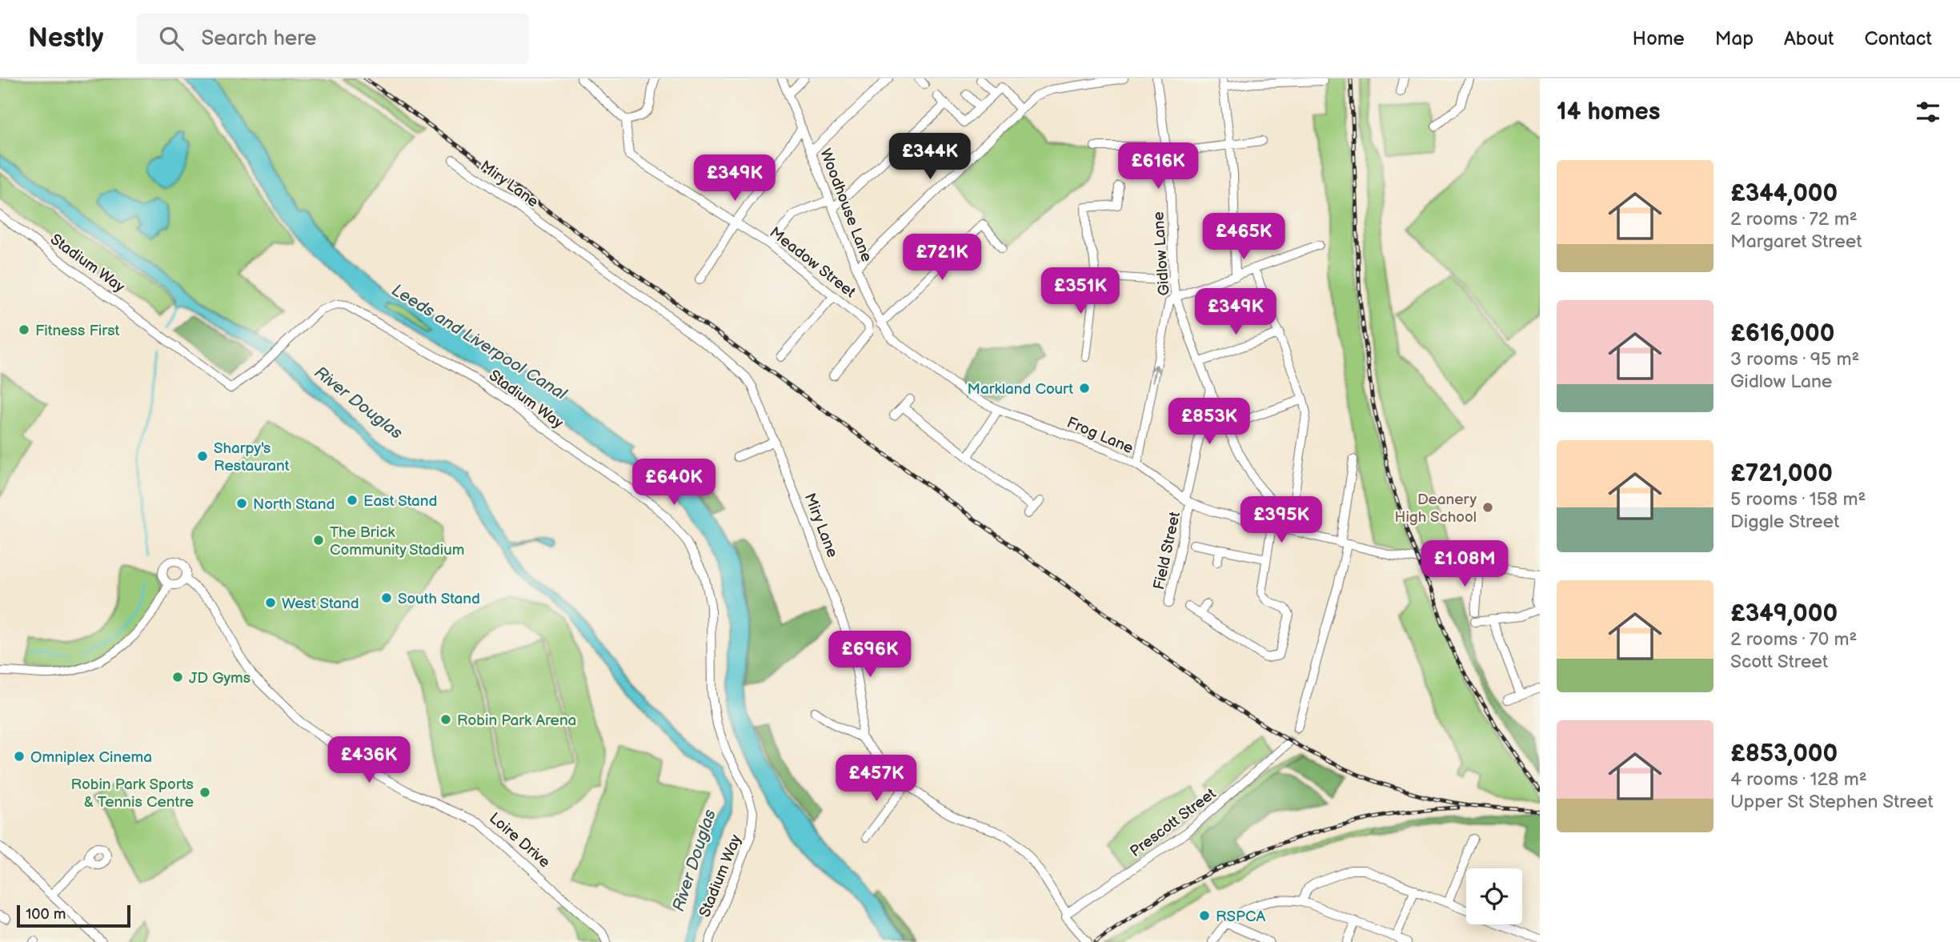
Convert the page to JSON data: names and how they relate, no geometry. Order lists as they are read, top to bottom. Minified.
{"streets":{"street":["Miry Lane","Woodhouse Lane","Gidlow Lane","Meadow Street","Stadium Way","Frog Lane","Field Street","Prescott Street","Loire Drive"]},"crossings":[["Woodhouse Lane","Frog Lane"],["Gidlow Lane","Frog Lane"],["Gidlow Lane","Field Street"],["Frog Lane","Field Street"]],"water":["Leeds and Liverpool Canal","River Douglas"],"places":["Fitness First","Markland Court","Sharpy's Restaurant","East Stand","North Stand","Deanery High School","The Brick Community Stadium","South Stand","West Stand","JD Gyms","Robin Park Arena","Omniplex Cinema","Robin Park Sports & Tennis Centre","RSPCA"],"scale_bar":"100 m","page":{"header":"Nestly","search":"Search here","nav":["Home","Map","About","Contact"],"heading":"14 homes","price":["£344K","£616K","£349K","£465K","£721K","£351K","£349K","£853K","£640K","£395K","£1.08M","£696K","£436K","£457K"],"list":[{"name":"£344,000","note":"2 rooms · 72 m² · Margaret Street"},{"name":"£616,000","note":"3 rooms · 95 m² · Gidlow Lane"},{"name":"£721,000","note":"5 rooms · 158 m² · Diggle Street"},{"name":"£349,000","note":"2 rooms · 70 m² · Scott Street"},{"name":"£853,000","note":"4 rooms · 128 m² · Upper St Stephen Street"}],"scale":"100 m"}}
